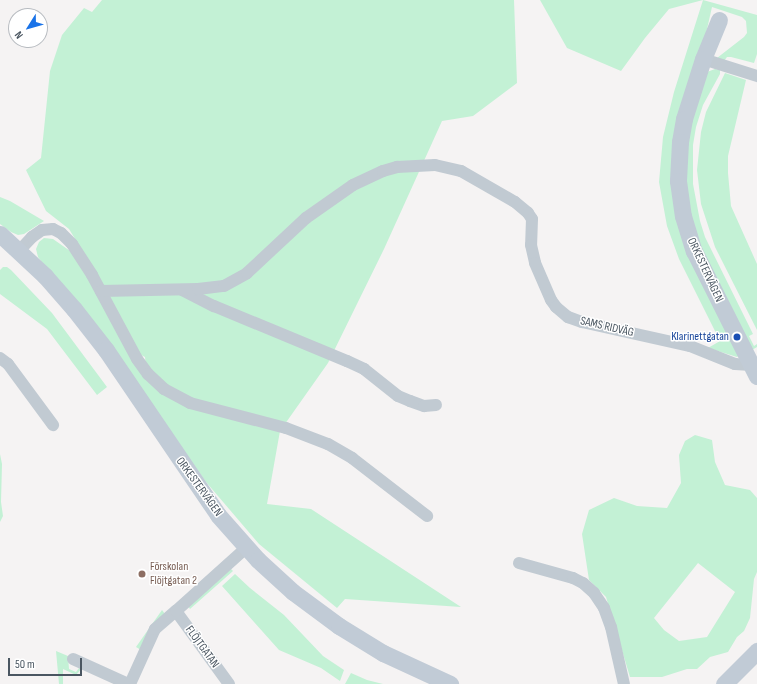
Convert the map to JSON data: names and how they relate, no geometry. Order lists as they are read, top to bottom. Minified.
{"streets":{"street":["ORKESTERVÄGEN","SAMS RIDVÄG","FLÖJTGATAN"]},"crossings":[["ORKESTERVÄGEN","SAMS RIDVÄG"]],"places":["Klarinettgatan","Förskolan Flöjtgatan 2"],"scale_bar":"50 m","north":"bottom left"}
